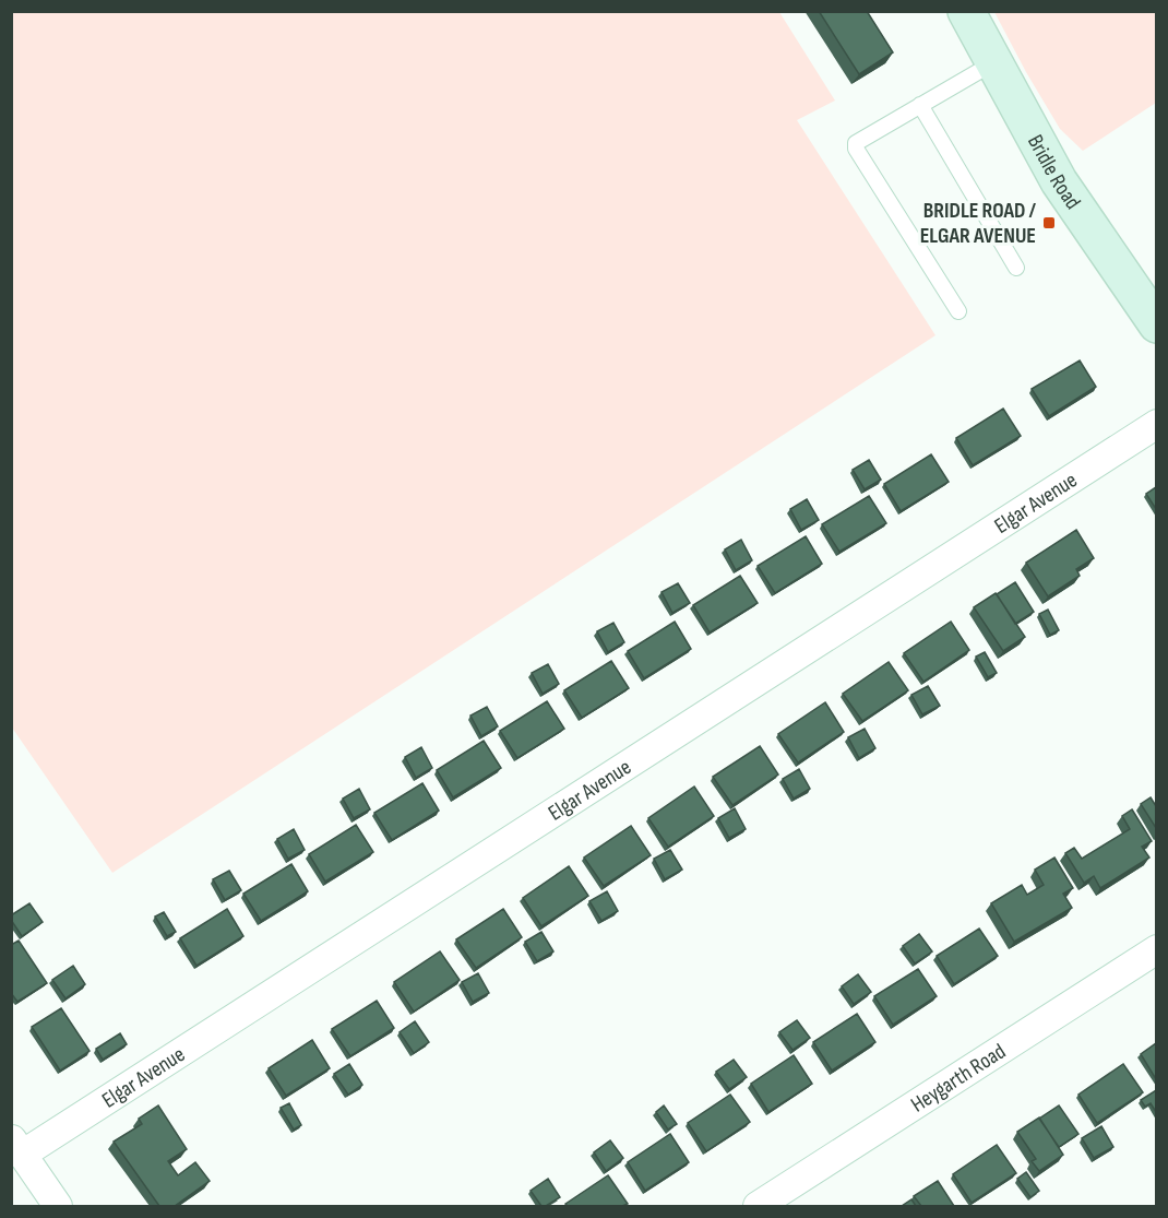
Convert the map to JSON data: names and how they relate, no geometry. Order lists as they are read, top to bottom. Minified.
{"streets":{"street":["Bridle Road","Elgar Avenue","Heygarth Road"]},"places":{"transit":["BRIDLE ROAD / ELGAR AVENUE"]}}
